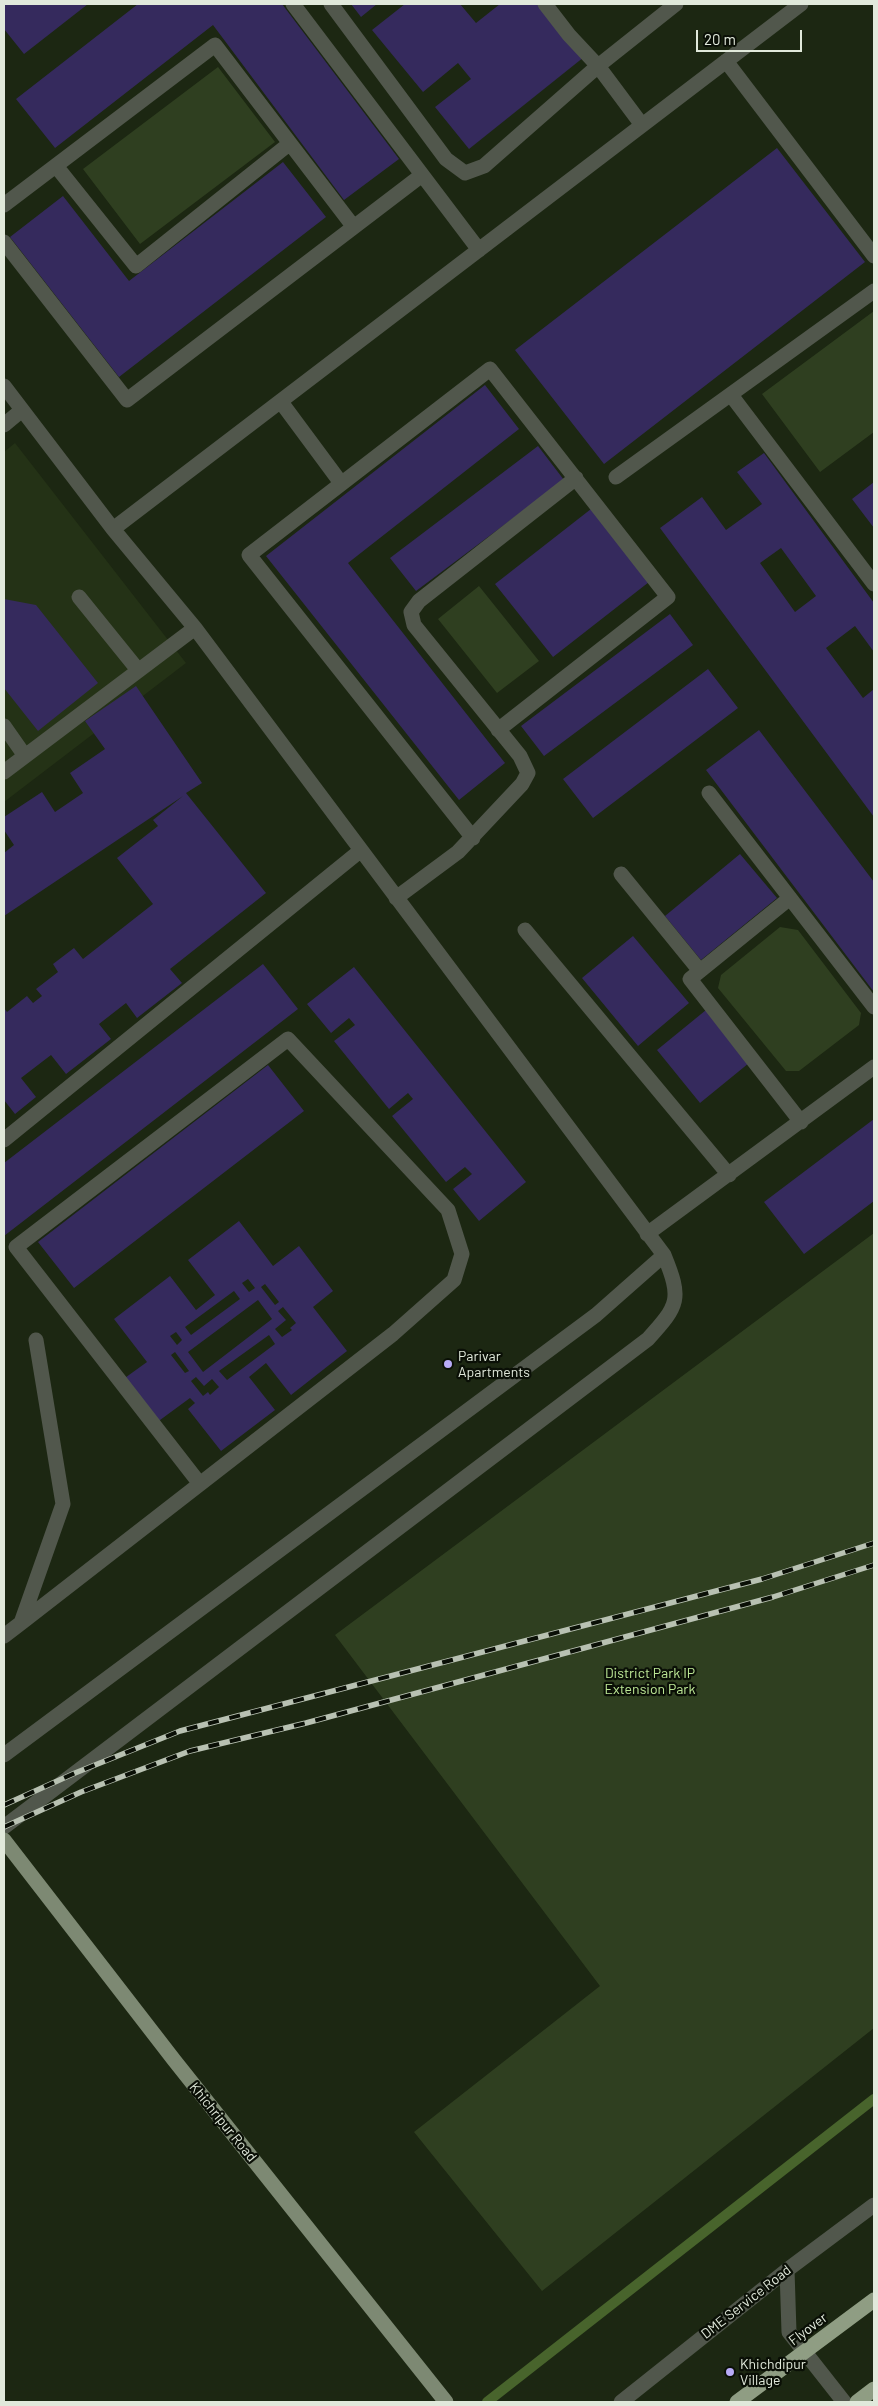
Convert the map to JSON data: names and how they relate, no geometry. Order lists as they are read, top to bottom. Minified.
{"streets":{"highway":["Flyover"],"main road":["Khichripur Road"],"street":["DME Service Road"]},"parks":["District Park IP Extension Park"],"places":["Parivar Apartments","Khichdipur Village"],"scale_bar":"20 m"}
